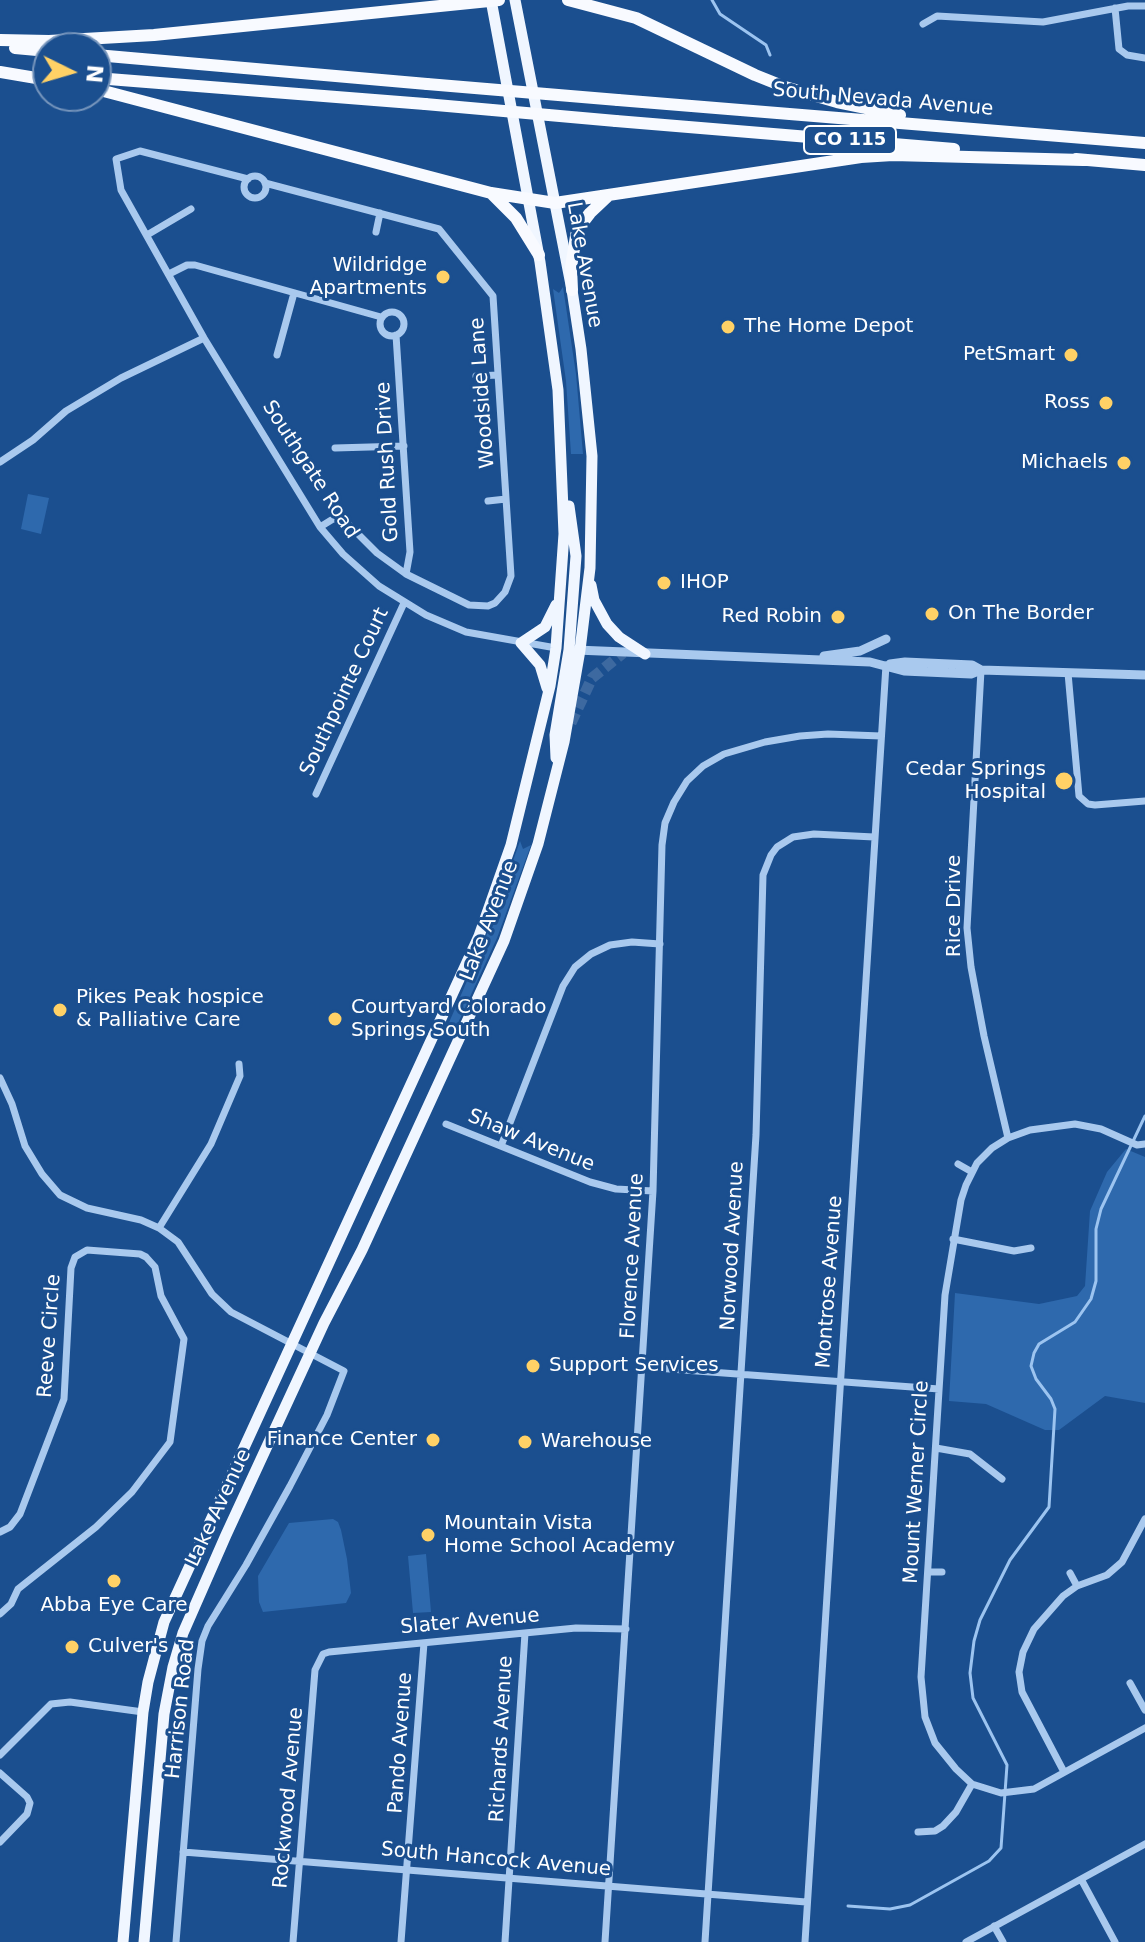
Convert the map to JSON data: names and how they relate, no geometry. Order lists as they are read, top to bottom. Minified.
{"streets":{"highway":["South Nevada Avenue","CO 115"],"main road":["Lake Avenue"],"street":["Woodside Lane","Gold Rush Drive","Southgate Road","Southpointe Court","Rice Drive","Shaw Avenue","Norwood Avenue","Florence Avenue","Montrose Avenue","Reeve Circle","Mount Werner Circle","Slater Avenue","Harrison Road","Richards Avenue","Pando Avenue","Rockwood Avenue","South Hancock Avenue"]},"crossings":[["Lake Avenue","Southgate Road"],["Lake Avenue","Harrison Road"],["Woodside Lane","Gold Rush Drive"],["Woodside Lane","Southgate Road"],["Gold Rush Drive","Southgate Road"],["Southgate Road","Southpointe Court"],["Southgate Road","Rice Drive"],["Southgate Road","Montrose Avenue"],["Rice Drive","Mount Werner Circle"],["Shaw Avenue","Florence Avenue"],["Norwood Avenue","Montrose Avenue"],["Norwood Avenue","South Hancock Avenue"],["Florence Avenue","Montrose Avenue"],["Florence Avenue","Slater Avenue"],["Florence Avenue","South Hancock Avenue"],["Montrose Avenue","South Hancock Avenue"],["Slater Avenue","Richards Avenue"],["Slater Avenue","Pando Avenue"],["Slater Avenue","Rockwood Avenue"],["Harrison Road","South Hancock Avenue"],["Richards Avenue","South Hancock Avenue"],["Pando Avenue","South Hancock Avenue"],["Rockwood Avenue","South Hancock Avenue"]],"places":["Wildridge Apartments","The Home Depot","PetSmart","Ross","Michaels","IHOP","On The Border","Red Robin","Cedar Springs Hospital","Pikes Peak hospice & Palliative Care","Courtyard Colorado Springs South","Support Services","Finance Center","Warehouse","Mountain Vista Home School Academy","Abba Eye Care","Culver's"],"north":"right"}
